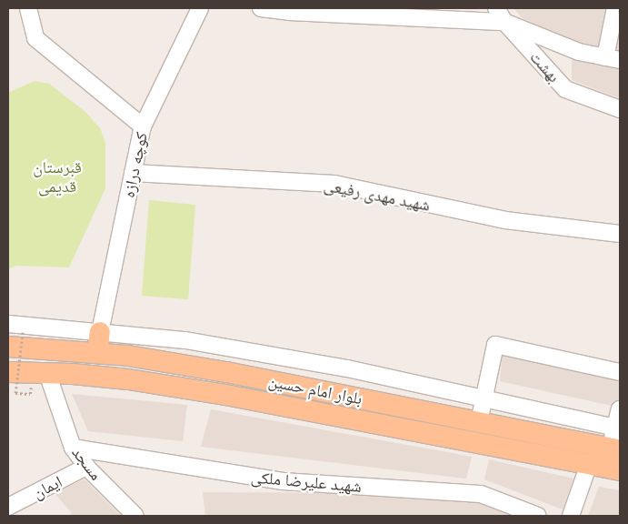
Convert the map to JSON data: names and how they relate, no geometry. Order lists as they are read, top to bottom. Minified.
{"streets":{"main road":["بلوار امام حسین"],"street":["بهشت","کوچه درازه","شهید مهدی رفیعی","مسجد","شهید علیرضا ملکی","ایمان"]},"crossings":[["کوچه درازه","شهید مهدی رفیعی"],["بلوار امام حسین","مسجد"],["مسجد","شهید علیرضا ملکی"],["مسجد","ایمان"]],"parks":["قبرستان قدیمی"]}
